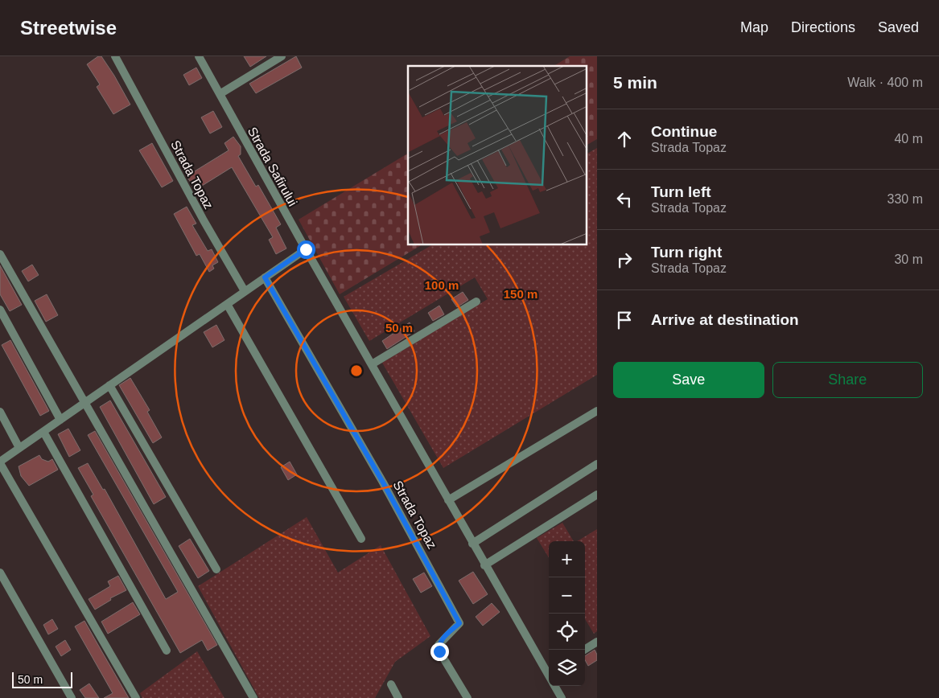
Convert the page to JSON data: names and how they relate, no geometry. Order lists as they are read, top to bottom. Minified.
{"streets":{"street":["Strada Safirului","Strada Topaz"]},"scale_bar":"50 m","page":{"header":"Streetwise","nav":["Map","Directions","Saved"],"heading":["5 min","Walk · 400 m"],"list":[["Continue","Strada Topaz","40 m"],["Turn left","Strada Topaz","330 m"],["Turn right","Strada Topaz","30 m"],"Arrive at destination"],"buttons":["Save","Share"],"map_buttons":["+","−"],"scale":"50 m"},"rings":["100 m","150 m","50 m"]}
